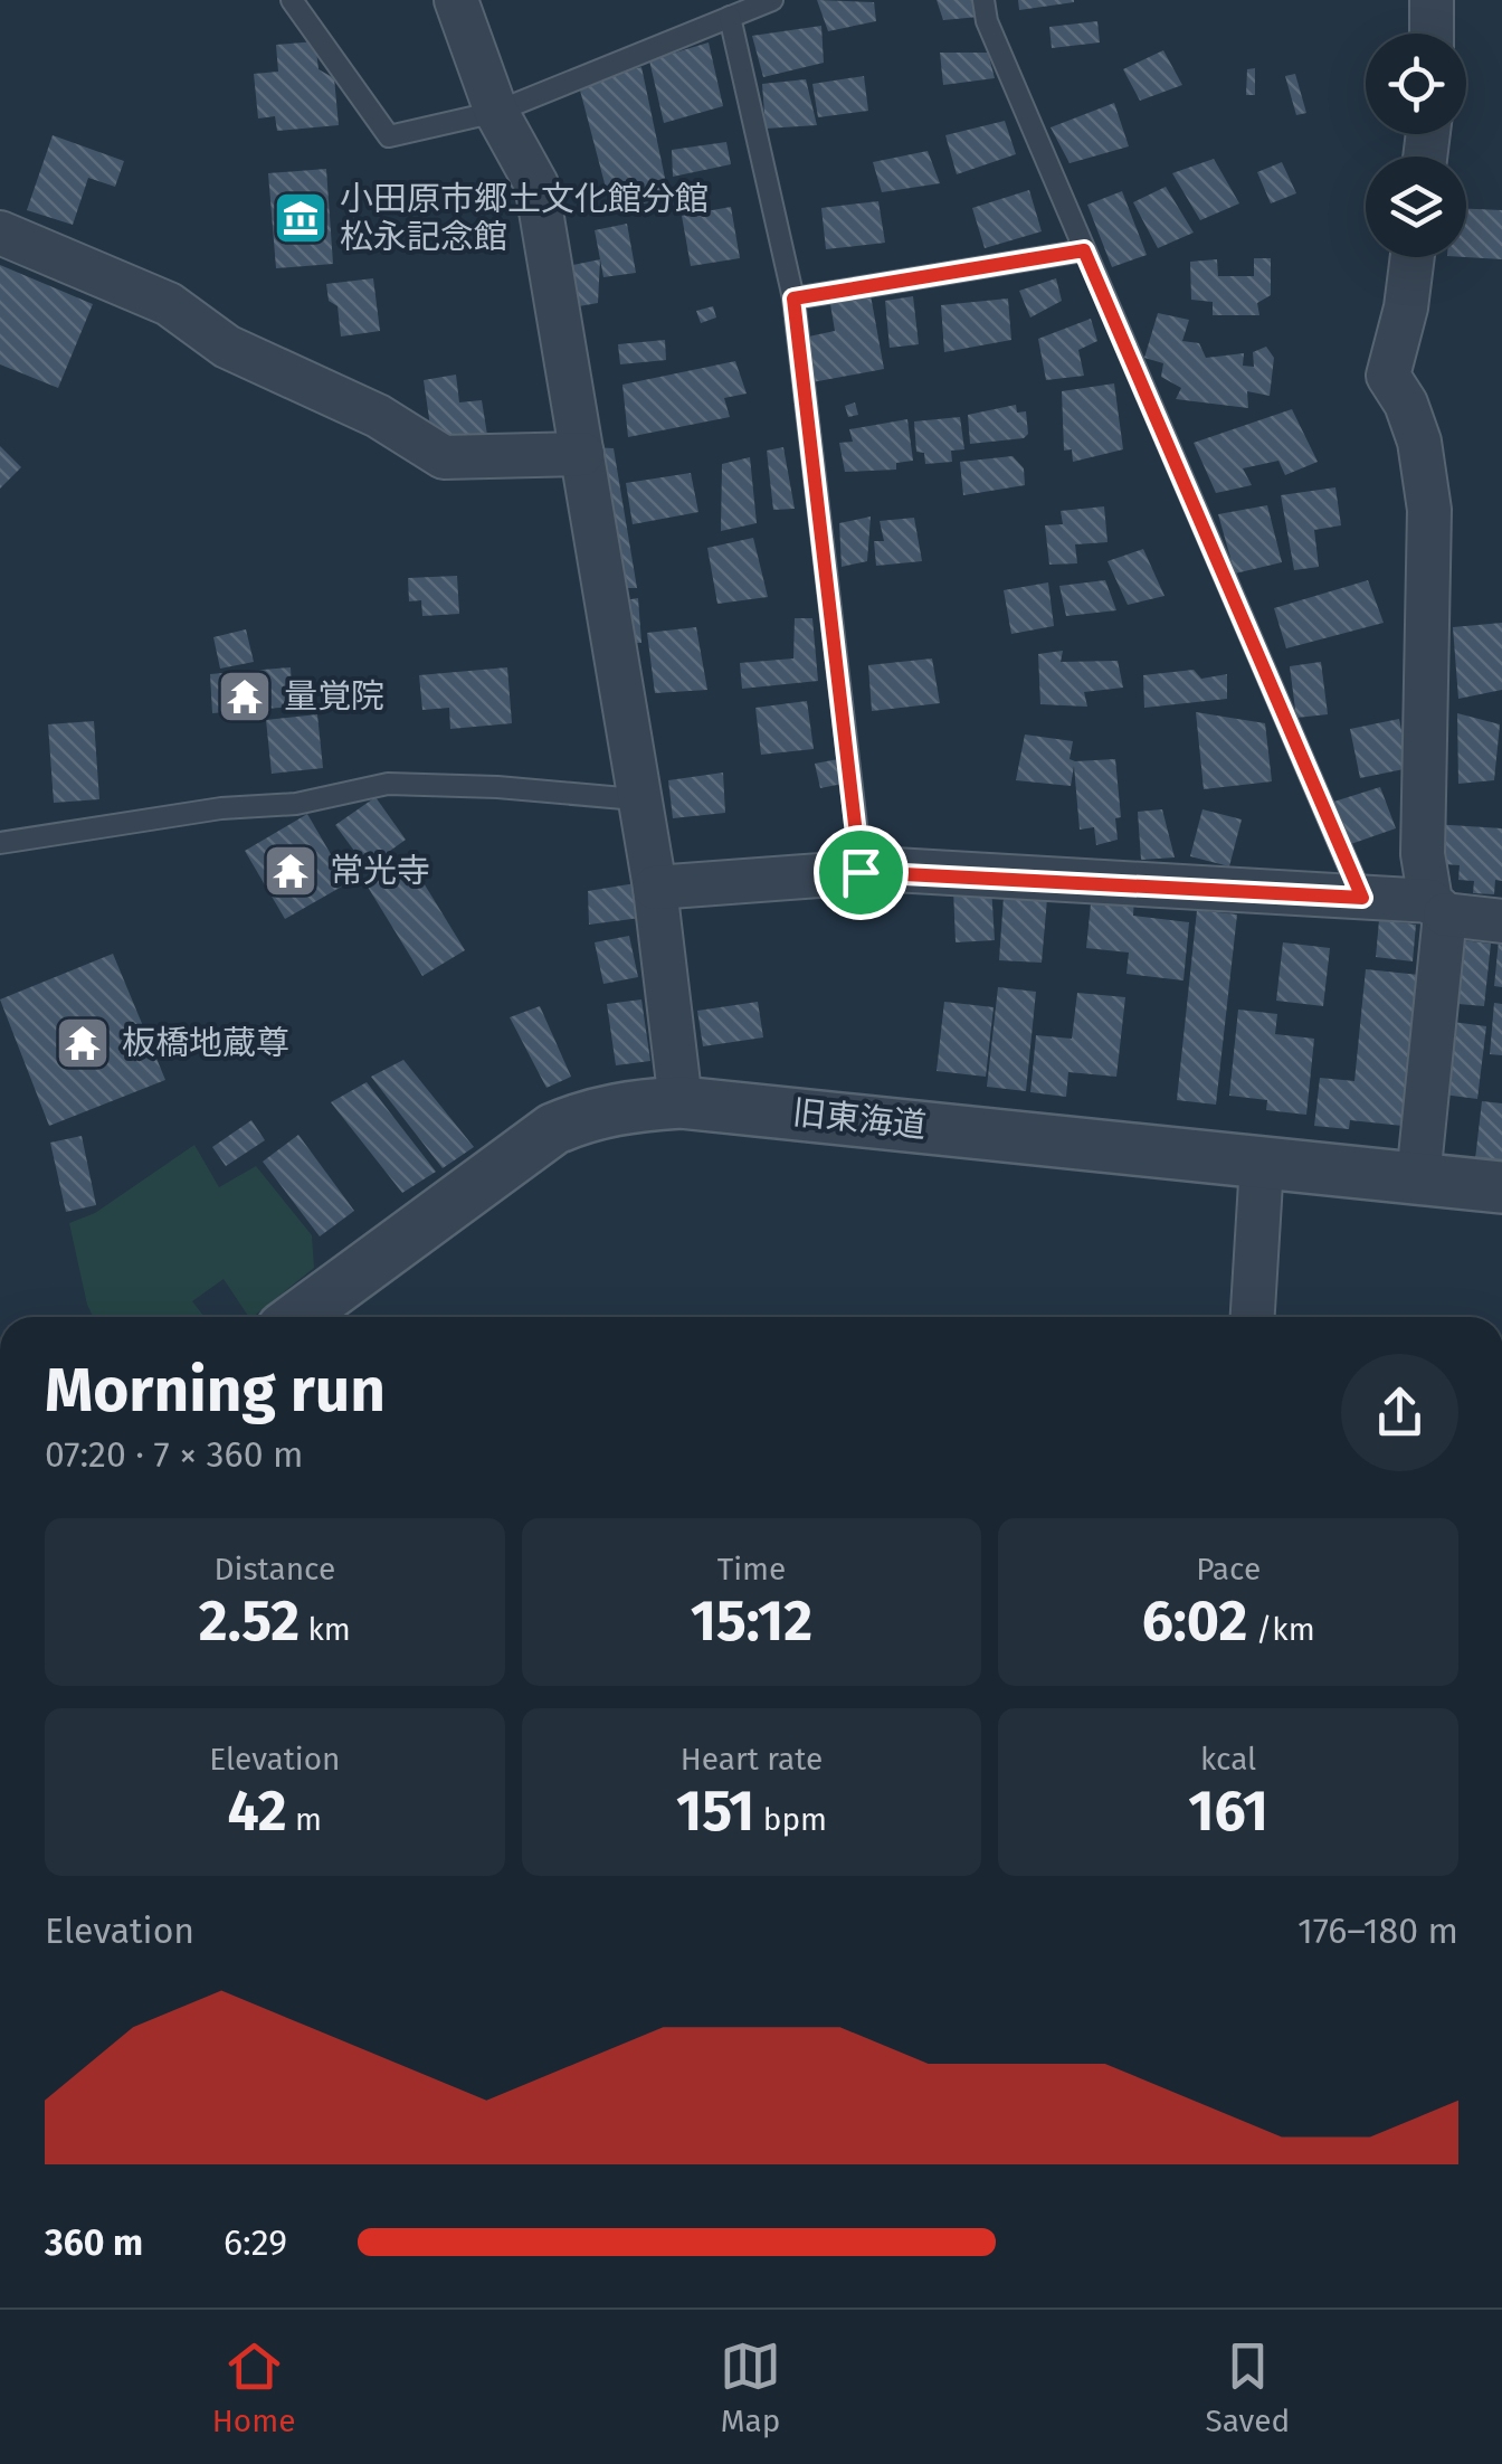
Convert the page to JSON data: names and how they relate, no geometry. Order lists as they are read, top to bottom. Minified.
{"streets":{"street":["旧東海道"]},"places":{"museum":["小田原市郷土文化館分館 松永記念館"],"temple":["量覚院","常光寺","板橋地蔵尊"]},"page":{"heading":["Morning run","07:20 · 7 × 360 m"],"stats":[["Distance","2.52 km"],["Time","15:12"],["Pace","6:02 /km"],["Elevation","42 m"],["Heart rate","151 bpm"],["kcal","161"]],"chart":["Elevation","176–180 m"],"list":[{"name":"360 m","note":"6:29"}],"tabs":["Home","Map","Saved"]}}
